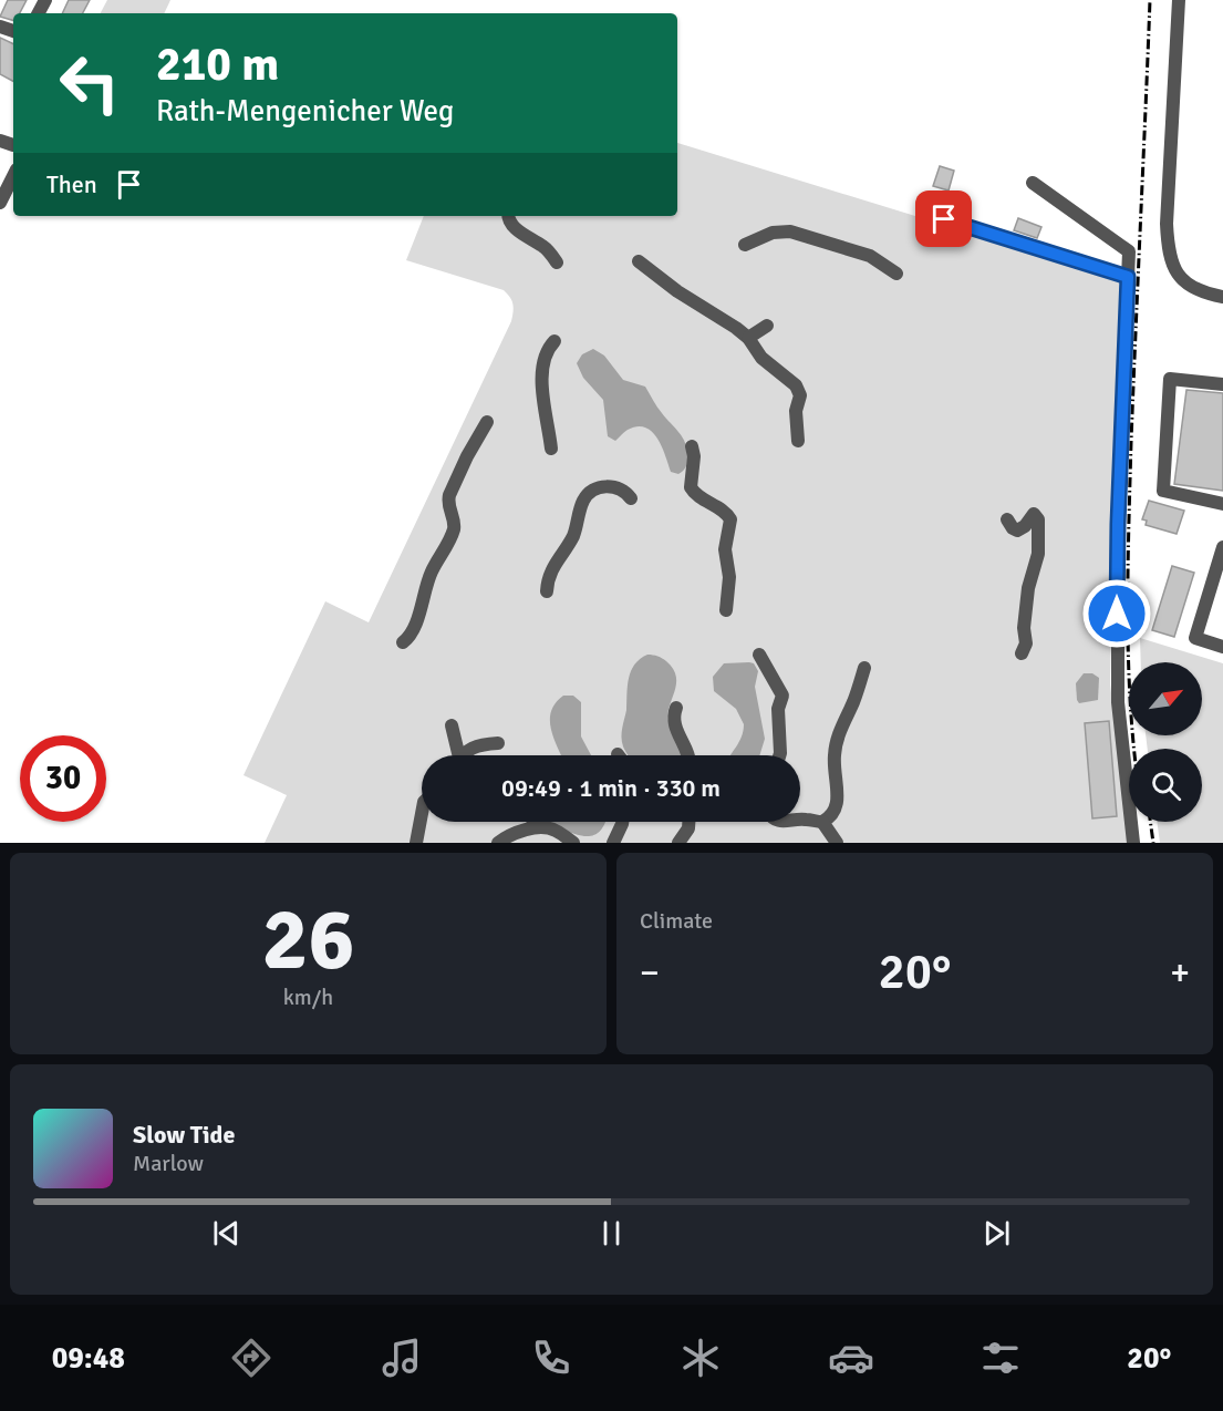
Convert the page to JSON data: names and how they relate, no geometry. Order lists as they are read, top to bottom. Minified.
{"north":"top right","page":{"turn":["210 m","Rath-Mengenicher Weg"],"then":"Then","limit":"30","trip":"09:49 · 1 min · 330 m","tile":[["26","km/h"],"Climate"],"heat":["−","20°","+"],"song":["Slow Tide","Marlow"],"tabs":["09:48","20°"]}}
